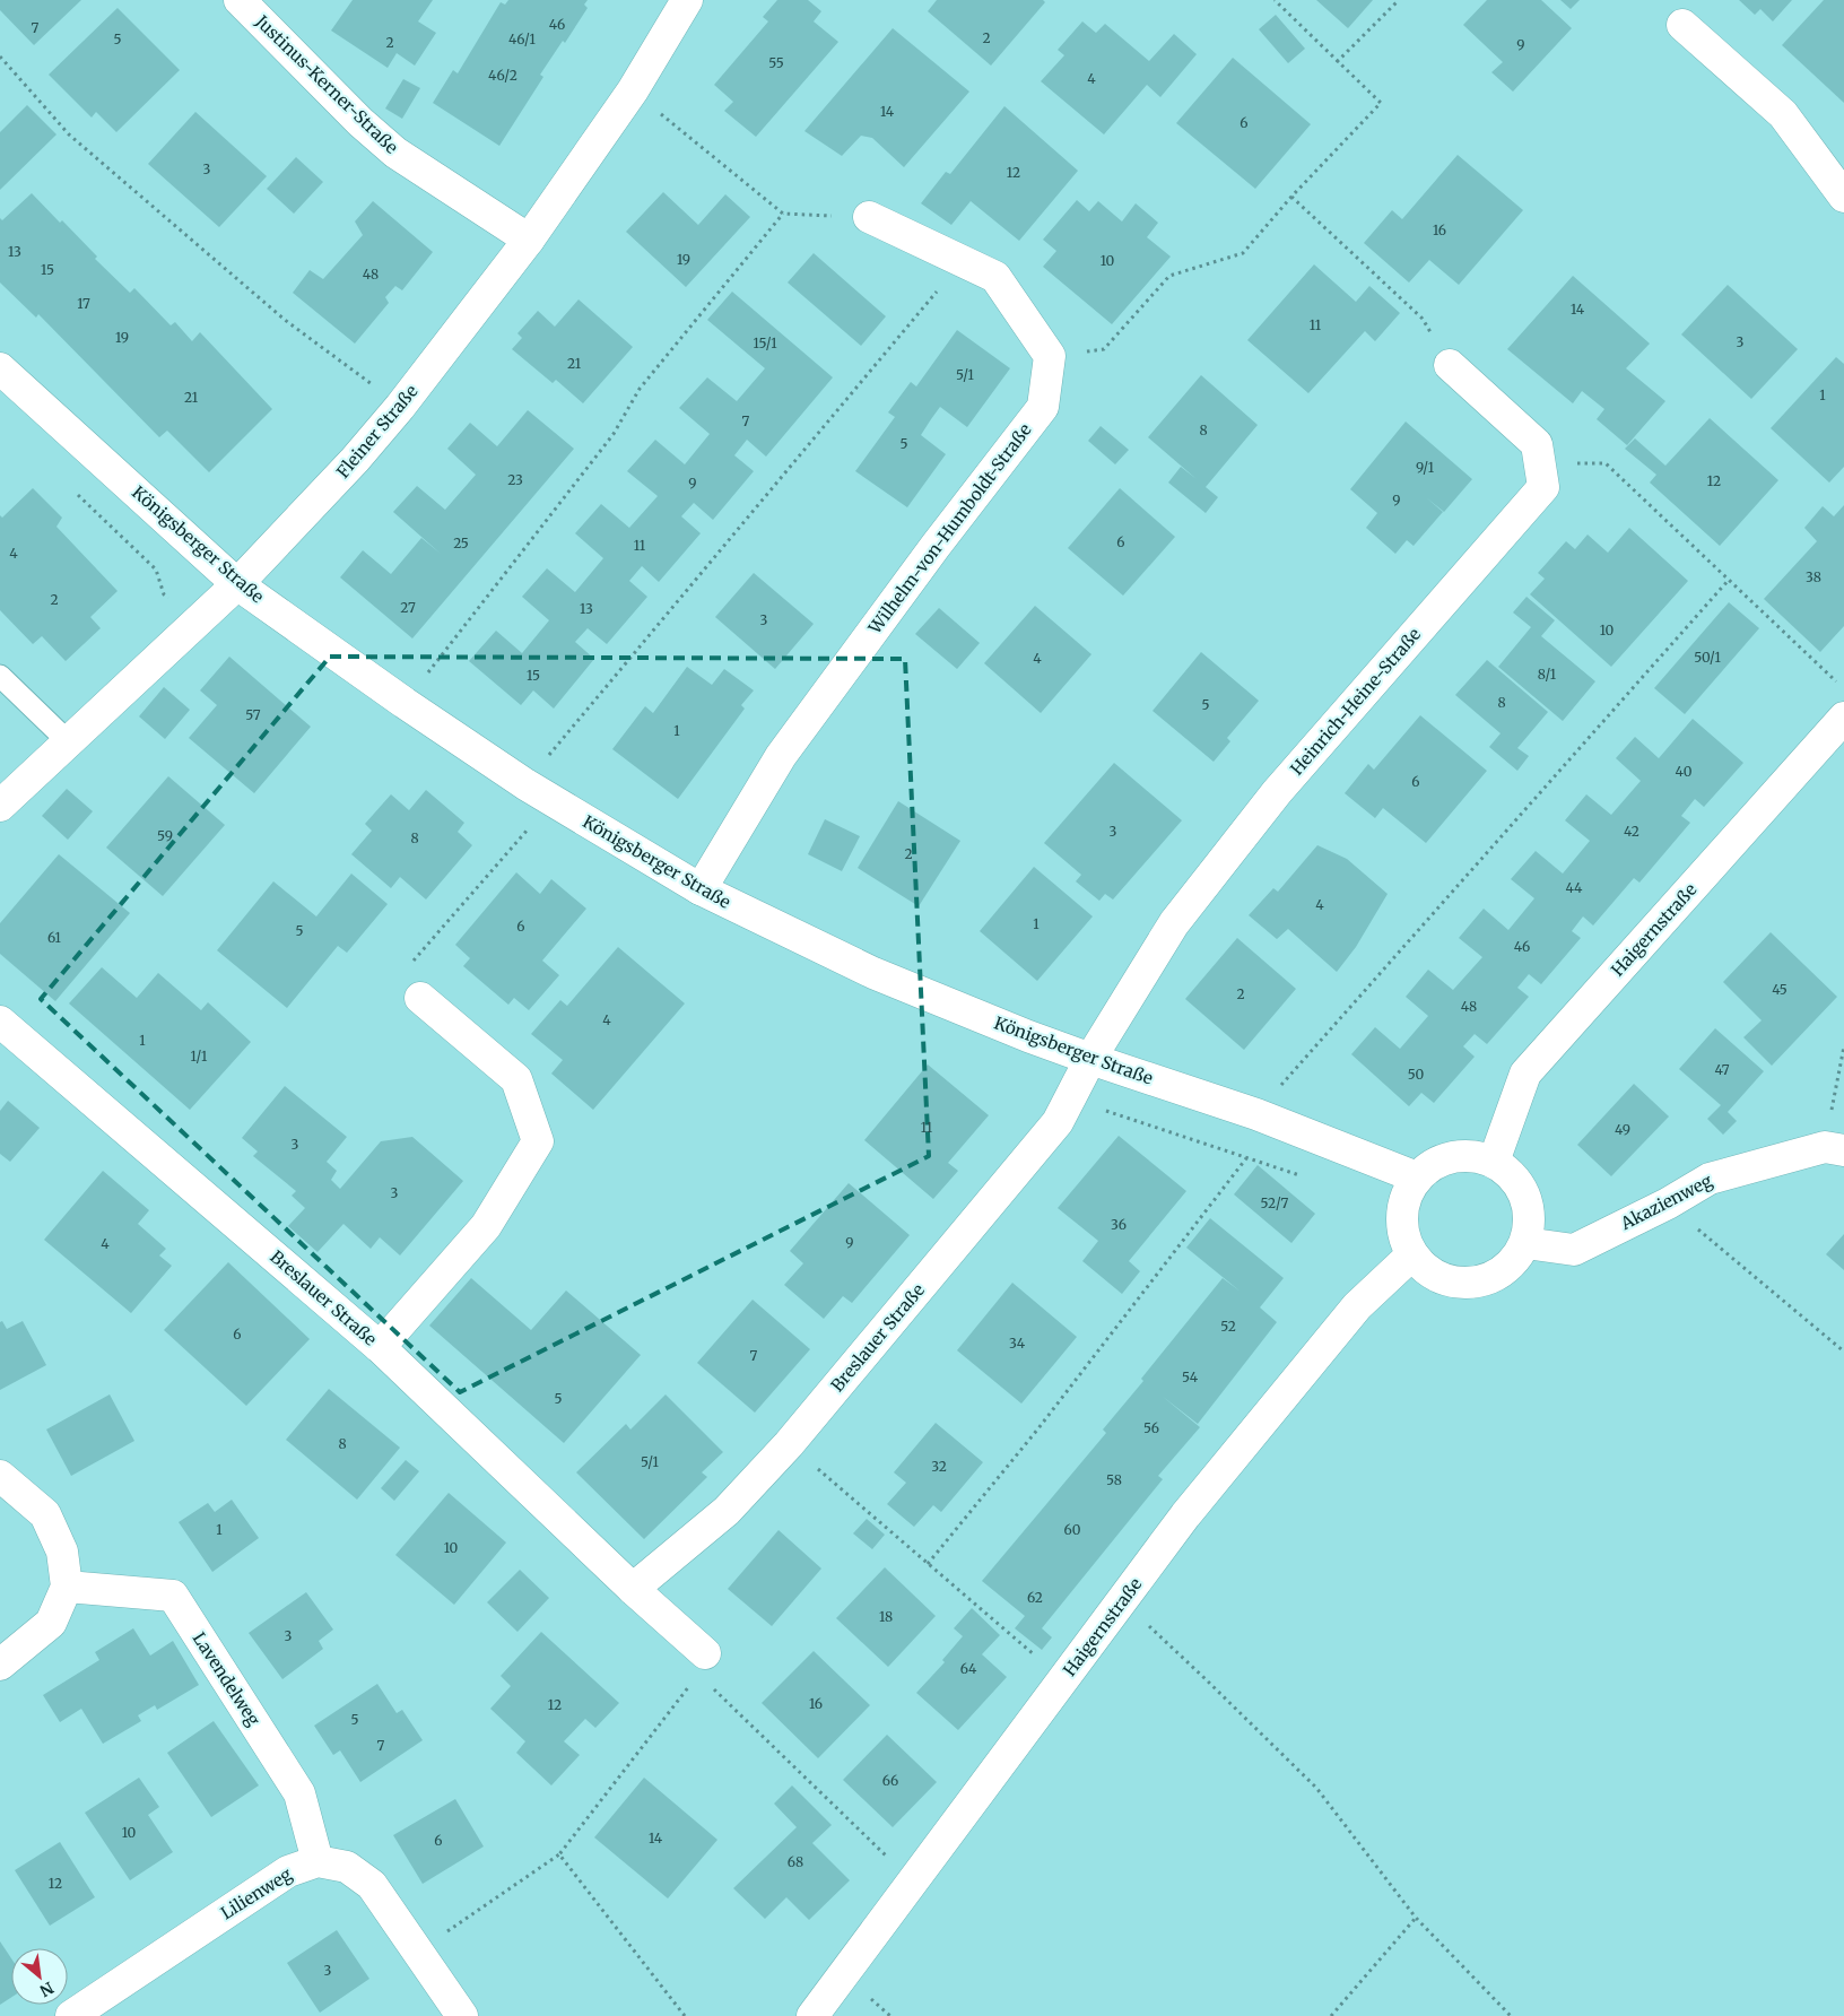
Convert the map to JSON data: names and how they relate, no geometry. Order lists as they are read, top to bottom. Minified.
{"streets":{"street":["Justinus-Kerner-Straße","Fleiner Straße","Wilhelm-von-Humboldt-Straße","Königsberger Straße","Heinrich-Heine-Straße","Haigernstraße","Akazienweg","Breslauer Straße","Lavendelweg","Lilienweg"]},"crossings":[["Justinus-Kerner-Straße","Fleiner Straße"],["Fleiner Straße","Königsberger Straße"],["Wilhelm-von-Humboldt-Straße","Königsberger Straße"],["Königsberger Straße","Heinrich-Heine-Straße"],["Königsberger Straße","Haigernstraße"],["Königsberger Straße","Akazienweg"],["Königsberger Straße","Breslauer Straße"],["Heinrich-Heine-Straße","Breslauer Straße"],["Haigernstraße","Akazienweg"],["Lavendelweg","Lilienweg"]],"house_numbers":["46","7","2","5","46/1","2","9","55","46/2","4","14","6","3","12","16","13","19","10","15","48","17","14","11","19","3","15/1","21","5/1","1","21","7","8","5","9/1","23","12","9","9","6","25","11","4","38","2","27","13","3","10","50/1","4","8/1","15","8","5","57","1","40","6","3","42","59","8","2","44","4","1","6","5","61","46","45","2","48","4","1","1/1","47","50","11","49","3","3","52/7","36","9","4","52","6","34","7","54","5","56","8","5/1","32","58","1","60","10","62","18","3","64","16","12","5","7","66","10","14","6","68","12","3"],"north":"bottom right"}
